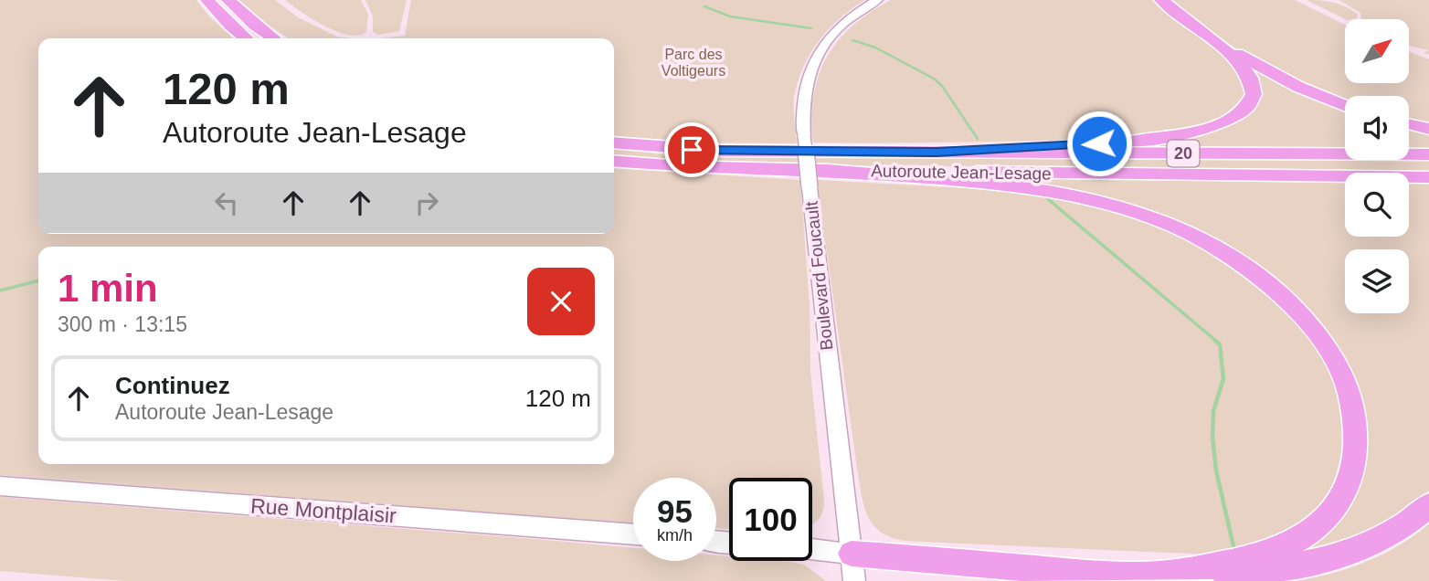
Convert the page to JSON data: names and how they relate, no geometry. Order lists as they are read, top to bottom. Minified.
{"streets":{"highway":["20","Autoroute Jean-Lesage"],"street":["Boulevard Foucault","Rue Montplaisir"]},"crossings":[["Autoroute Jean-Lesage","Boulevard Foucault"]],"parks":["Parc des Voltigeurs"],"north":"top right","page":{"turn":["120 m","Autoroute Jean-Lesage"],"heading":["1 min","300 m · 13:15"],"list":[{"name":"Continuez","note":"Autoroute Jean-Lesage","value":"120 m"}],"speed":"95 km/h","limit":"100"}}
